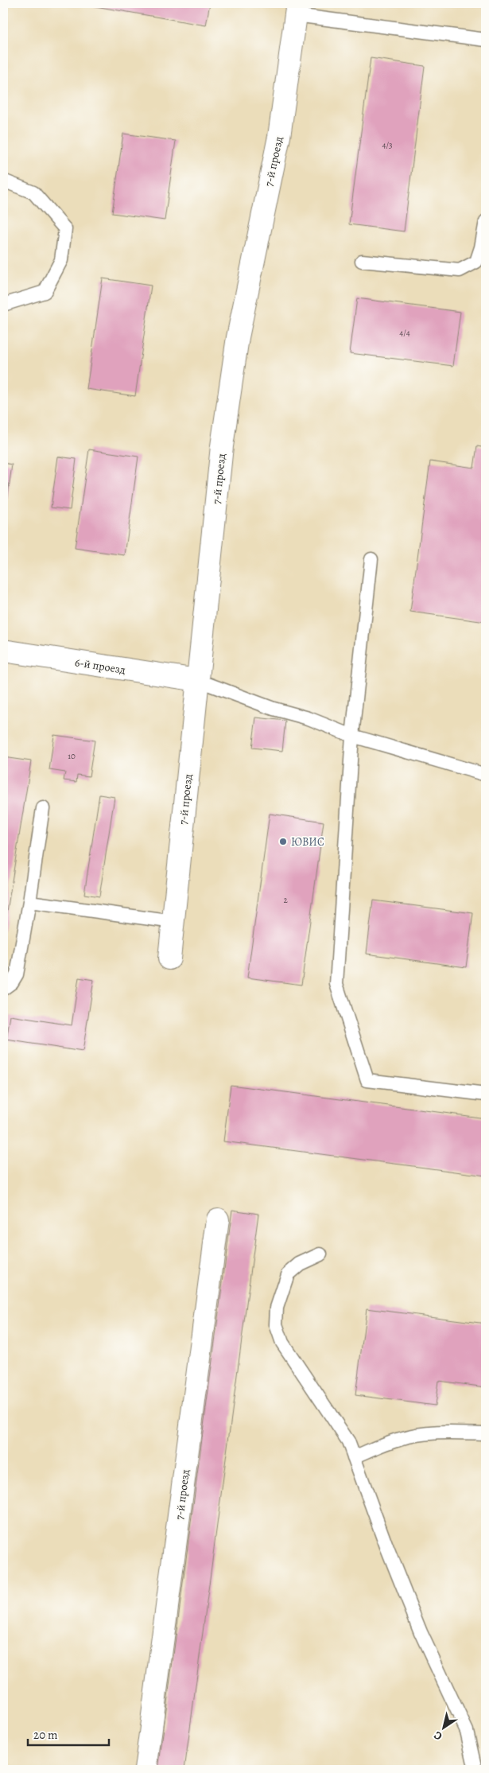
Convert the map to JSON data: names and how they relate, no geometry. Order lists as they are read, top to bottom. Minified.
{"streets":{"street":["7-й проезд","6-й проезд"]},"crossings":[["7-й проезд","6-й проезд"]],"places":["ЮВИС"],"house_numbers":["4/3","4/4","10","2"],"scale_bar":"20 m","north":"bottom left"}
